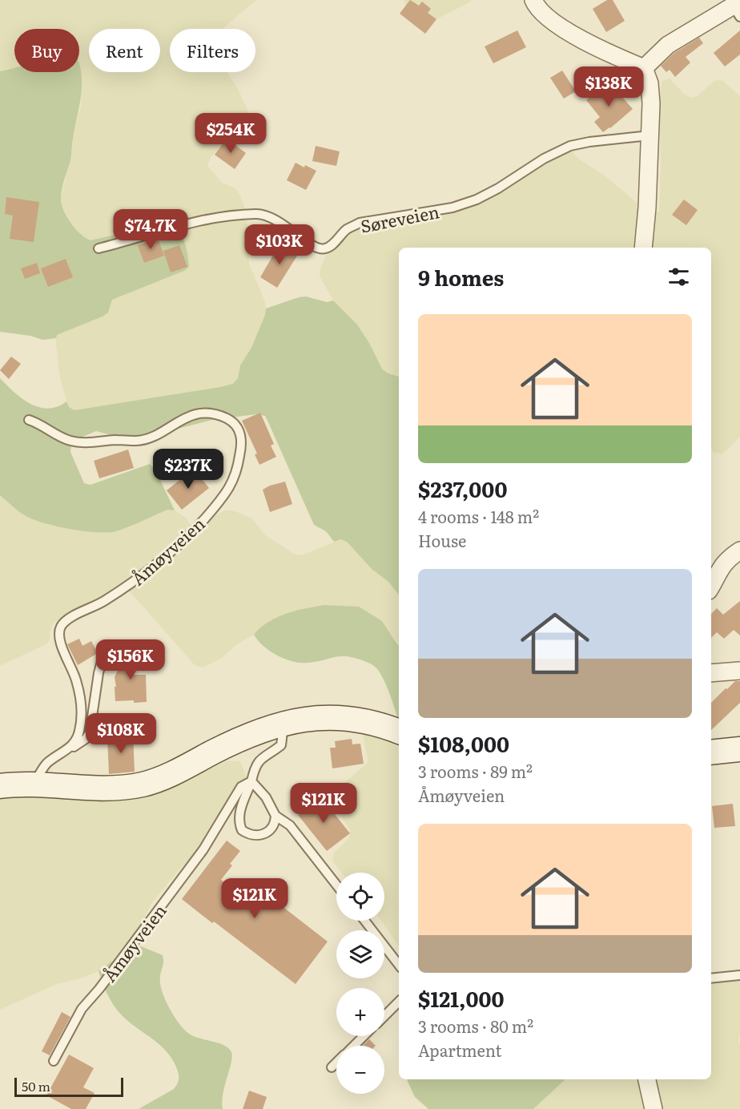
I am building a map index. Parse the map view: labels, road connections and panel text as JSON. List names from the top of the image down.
{
  "streets": {
    "lane": ["Søreveien", "Åmøyveien"]
  },
  "scale_bar": "50 m",
  "page": {
    "chip": ["Buy", "Rent", "Filters"],
    "price": [
      "$138K",
      "$254K",
      "$74.7K",
      "$103K",
      "$237K",
      "$156K",
      "$108K",
      "$121K",
      "$121K"
    ],
    "heading": "9 homes",
    "list": [
      {
        "name": "$237,000",
        "note": "4 rooms · 148 m² · House"
      },
      {
        "name": "$108,000",
        "note": "3 rooms · 89 m² · Åmøyveien"
      },
      {
        "name": "$121,000",
        "note": "3 rooms · 80 m² · Apartment"
      }
    ],
    "map_buttons": ["+", "−"],
    "scale": "50 m"
  }
}
